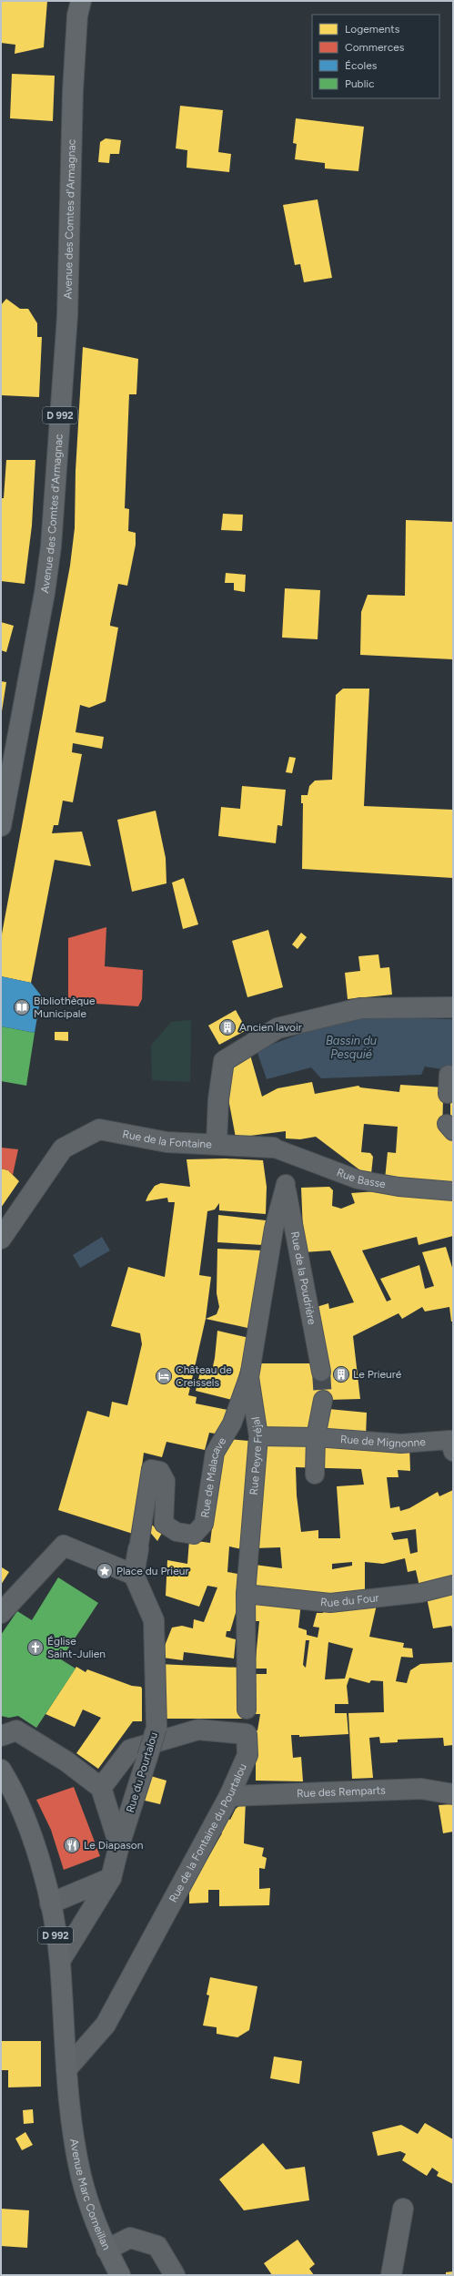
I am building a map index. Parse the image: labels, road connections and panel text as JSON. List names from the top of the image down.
{
  "streets": {
    "main road": ["Avenue des Comtes d'Armagnac", "D 992", "Avenue Marc Corneillan"],
    "street": [
      "Rue de la Fontaine",
      "Rue Basse",
      "Rue de la Poudrière",
      "Rue de Mignonne",
      "Rue Peyre Fréjal",
      "Rue de Malacave",
      "Rue du Four",
      "Rue du Pourtalou",
      "Rue des Remparts",
      "Rue de la Fontaine du Pourtalou"
    ]
  },
  "crossings": [
    ["D 992", "Rue du Pourtalou"],
    ["D 992", "Rue de la Fontaine du Pourtalou"],
    ["D 992", "Avenue Marc Corneillan"],
    ["Rue de la Poudrière", "Rue Peyre Fréjal"],
    ["Rue de Mignonne", "Rue Peyre Fréjal"],
    ["Rue Peyre Fréjal", "Rue de Malacave"],
    ["Rue Peyre Fréjal", "Rue du Four"],
    ["Rue Peyre Fréjal", "Rue de la Fontaine du Pourtalou"],
    ["Rue des Remparts", "Rue de la Fontaine du Pourtalou"],
    ["Rue de la Fontaine du Pourtalou", "Avenue Marc Corneillan"]
  ],
  "water": ["Bassin du Pesquié"],
  "places": {
    "library": ["Bibliothèque Municipale"],
    "building": ["Ancien lavoir", "Le Prieuré"],
    "hotel": ["Château de Creissels"],
    "place": ["Place du Prieur"],
    "church": ["Église Saint-Julien"],
    "restaurant": ["Le Diapason"]
  },
  "legend": [
    "Logements",
    "Commerces",
    "Écoles",
    "Public"
  ]
}
